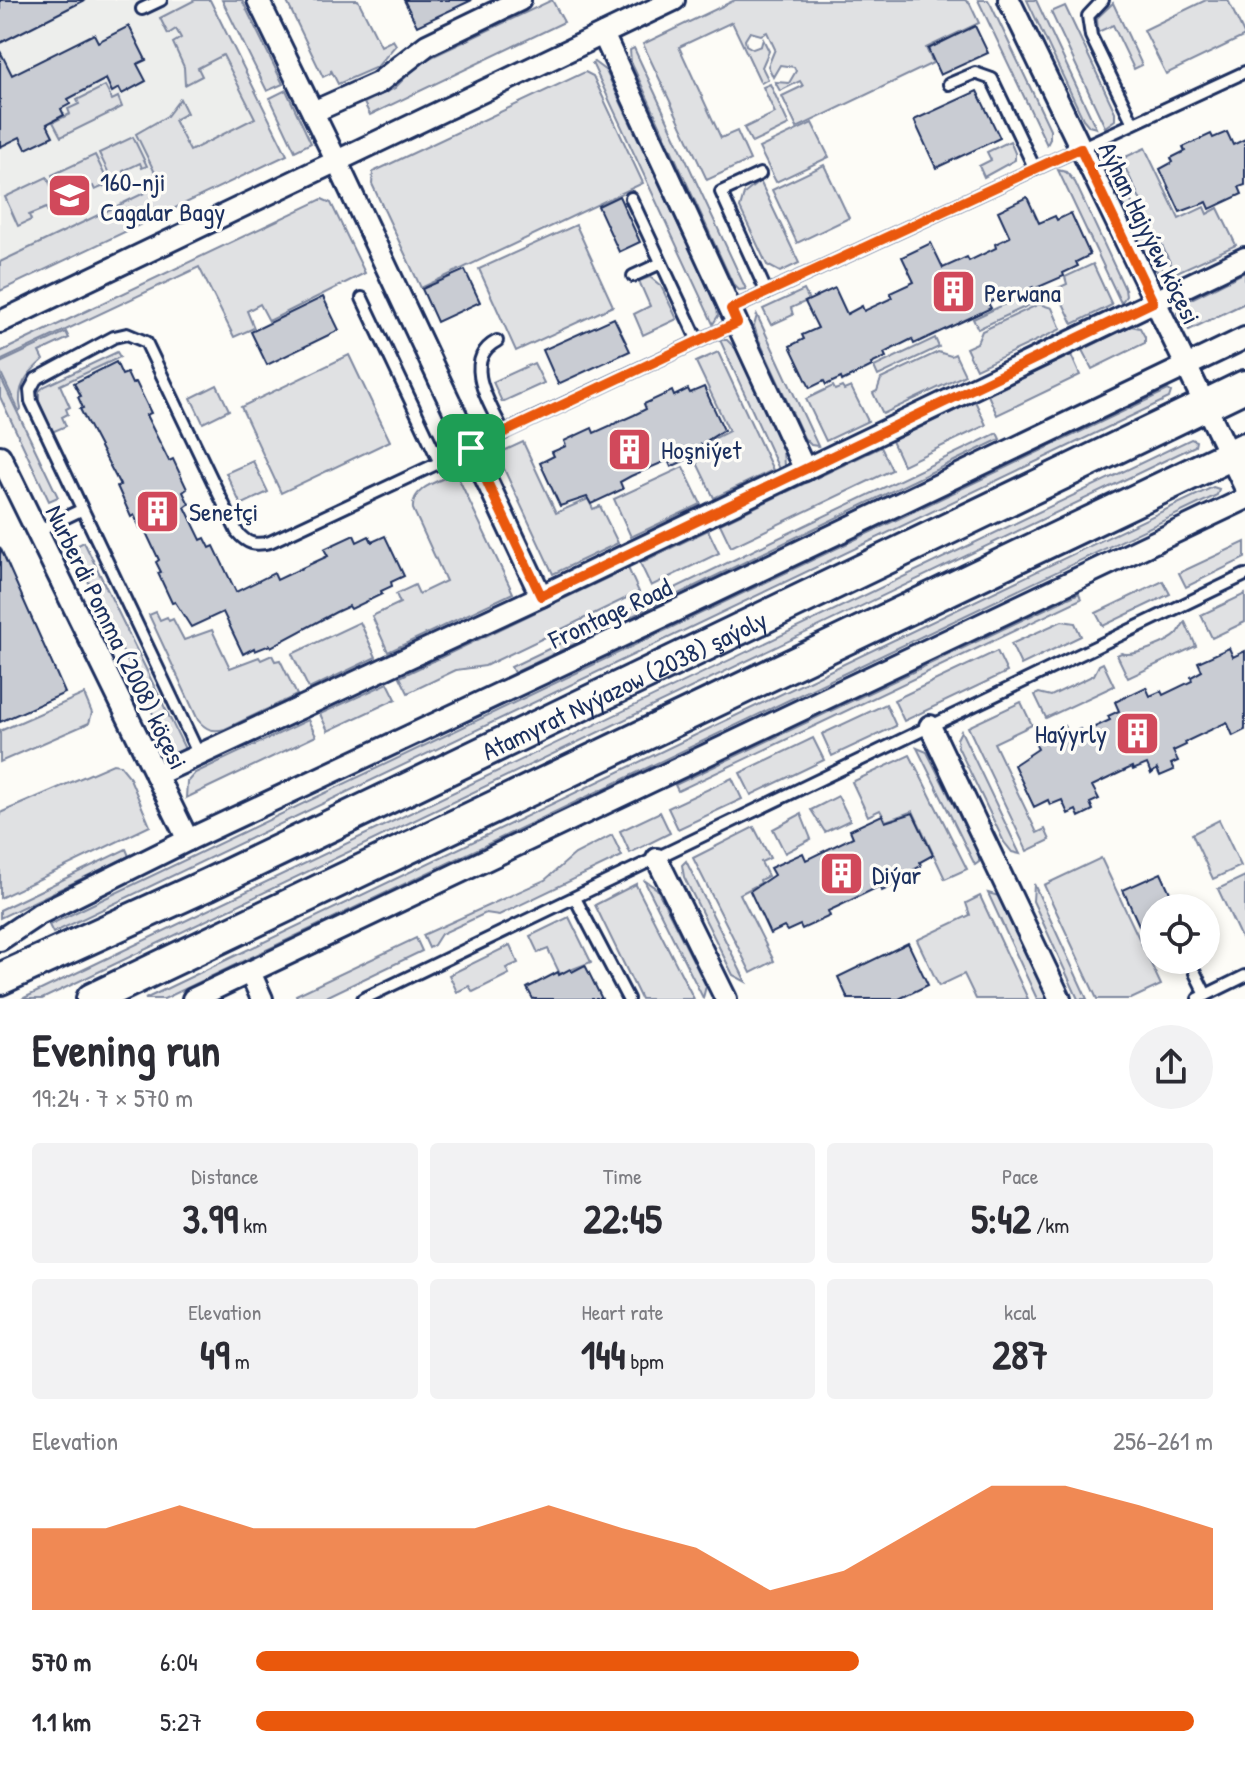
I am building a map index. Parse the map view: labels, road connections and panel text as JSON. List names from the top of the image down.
{
  "streets": {
    "main road": ["Atamyrat Nyýazow (2038) şaýoly"],
    "street": ["Aýhan Hajyýew köçesi", "Frontage Road", "Nurberdi Pomma (2008) köçesi"]
  },
  "crossings": [
    ["Aýhan Hajyýew köçesi", "Frontage Road"],
    ["Aýhan Hajyýew köçesi", "Atamyrat Nyýazow (2038) şaýoly"],
    ["Frontage Road", "Nurberdi Pomma (2008) köçesi"]
  ],
  "places": {
    "school or university": ["160-nji Cagalar Bagy"],
    "building": [
      "Perwana",
      "Hoşniýet",
      "Senetçi",
      "Haýyrly",
      "Diýar"
    ]
  },
  "page": {
    "heading": ["Evening run", "19:24 · 7 × 570 m"],
    "stats": [
      ["Distance", "3.99 km"],
      ["Time", "22:45"],
      ["Pace", "5:42 /km"],
      ["Elevation", "49 m"],
      ["Heart rate", "144 bpm"],
      ["kcal", "287"]
    ],
    "chart": ["Elevation", "256–261 m"],
    "list": [
      {
        "name": "570 m",
        "note": "6:04"
      },
      {
        "name": "1.1 km",
        "note": "5:27"
      }
    ]
  }
}
